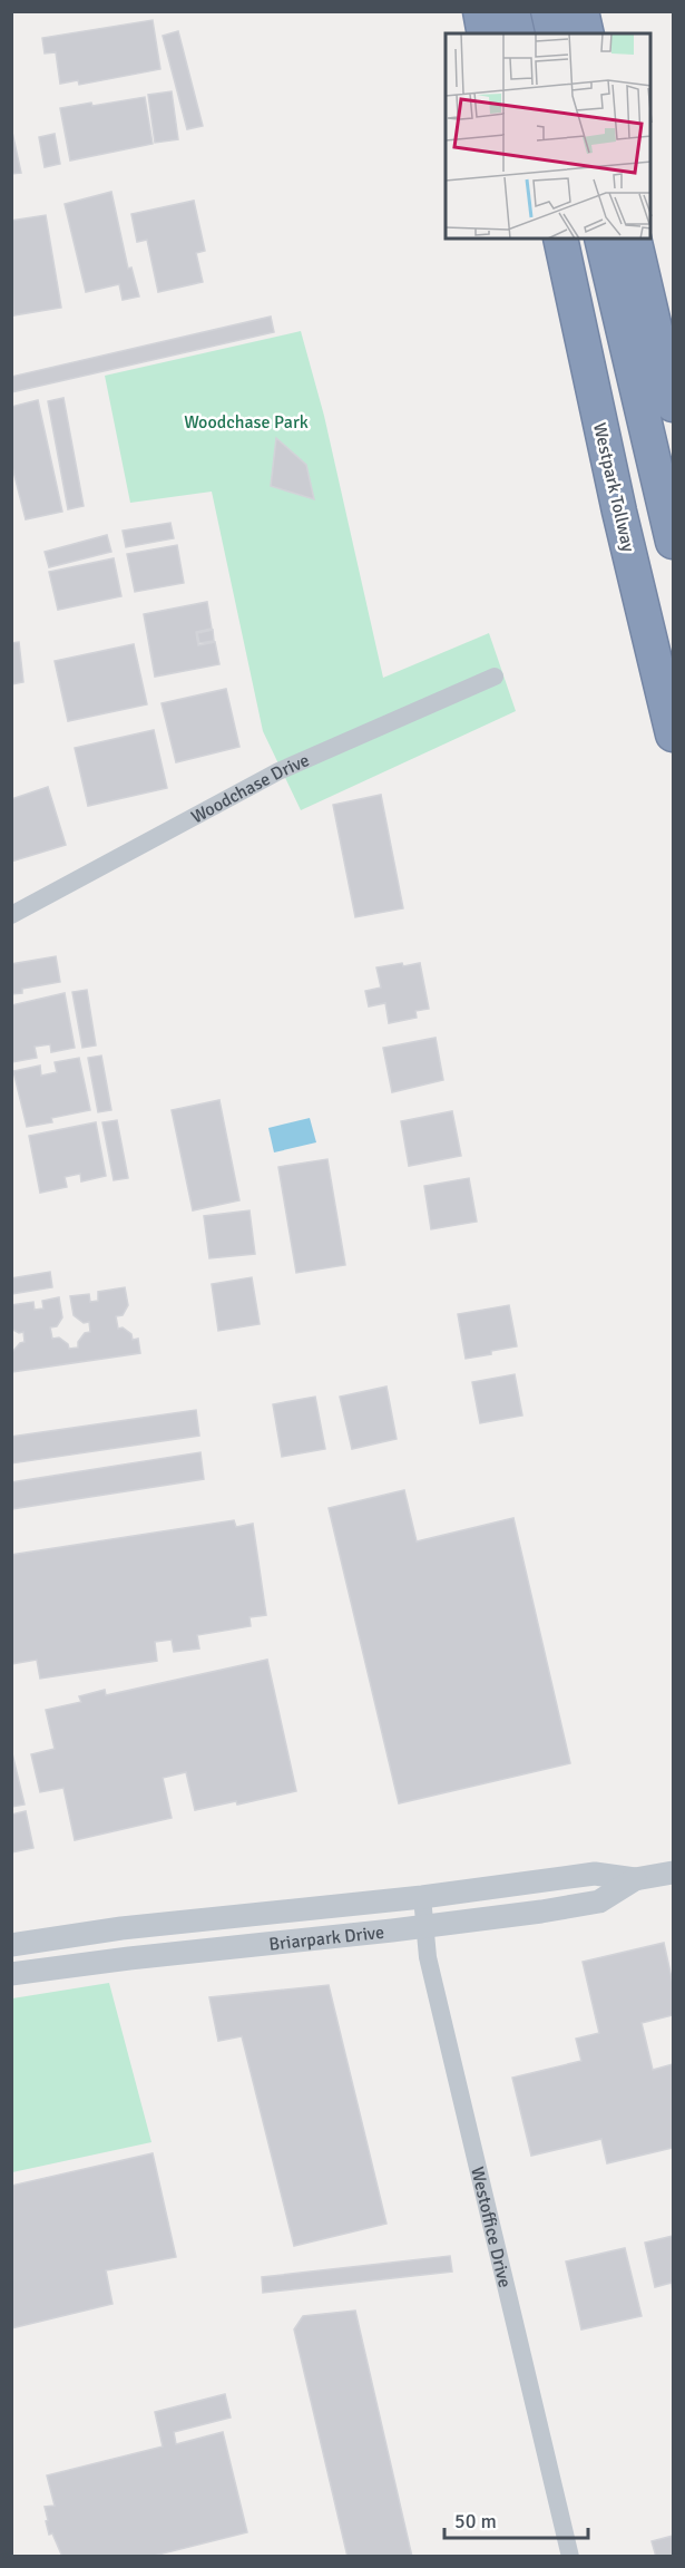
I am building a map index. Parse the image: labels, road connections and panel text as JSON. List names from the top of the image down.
{
  "streets": {
    "highway": ["Westpark Tollway"],
    "street": ["Woodchase Drive", "Briarpark Drive", "Westoffice Drive"]
  },
  "crossings": [
    ["Briarpark Drive", "Westoffice Drive"]
  ],
  "parks": ["Woodchase Park"],
  "scale_bar": "50 m"
}
